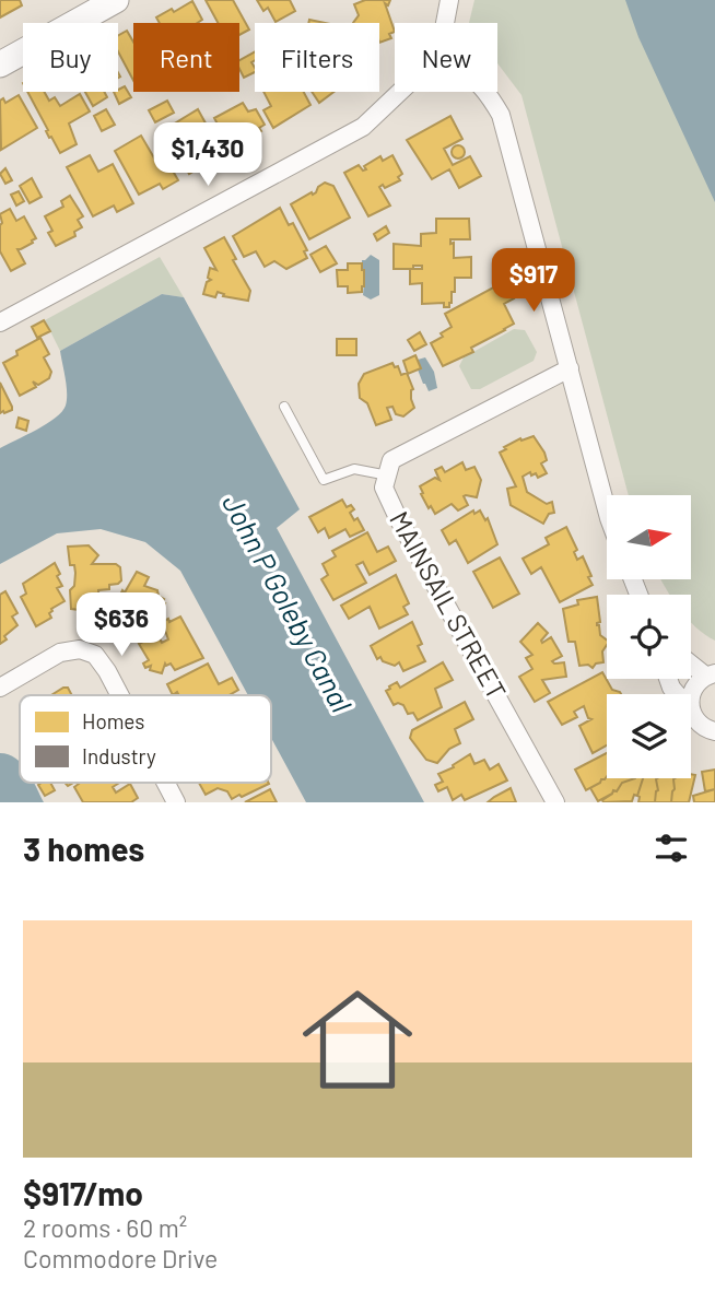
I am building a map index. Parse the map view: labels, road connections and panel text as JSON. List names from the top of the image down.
{
  "streets": {
    "street": ["MAINSAIL STREET"]
  },
  "water": ["John P Goleby Canal"],
  "legend": ["Homes", "Industry"],
  "north": "right",
  "page": {
    "chip": [
      "Buy",
      "Rent",
      "Filters",
      "New"
    ],
    "price": ["$1,430", "$917", "$636"],
    "heading": "3 homes",
    "list": [
      {
        "name": "$917/mo",
        "note": "2 rooms · 60 m² · Commodore Drive"
      }
    ]
  }
}
